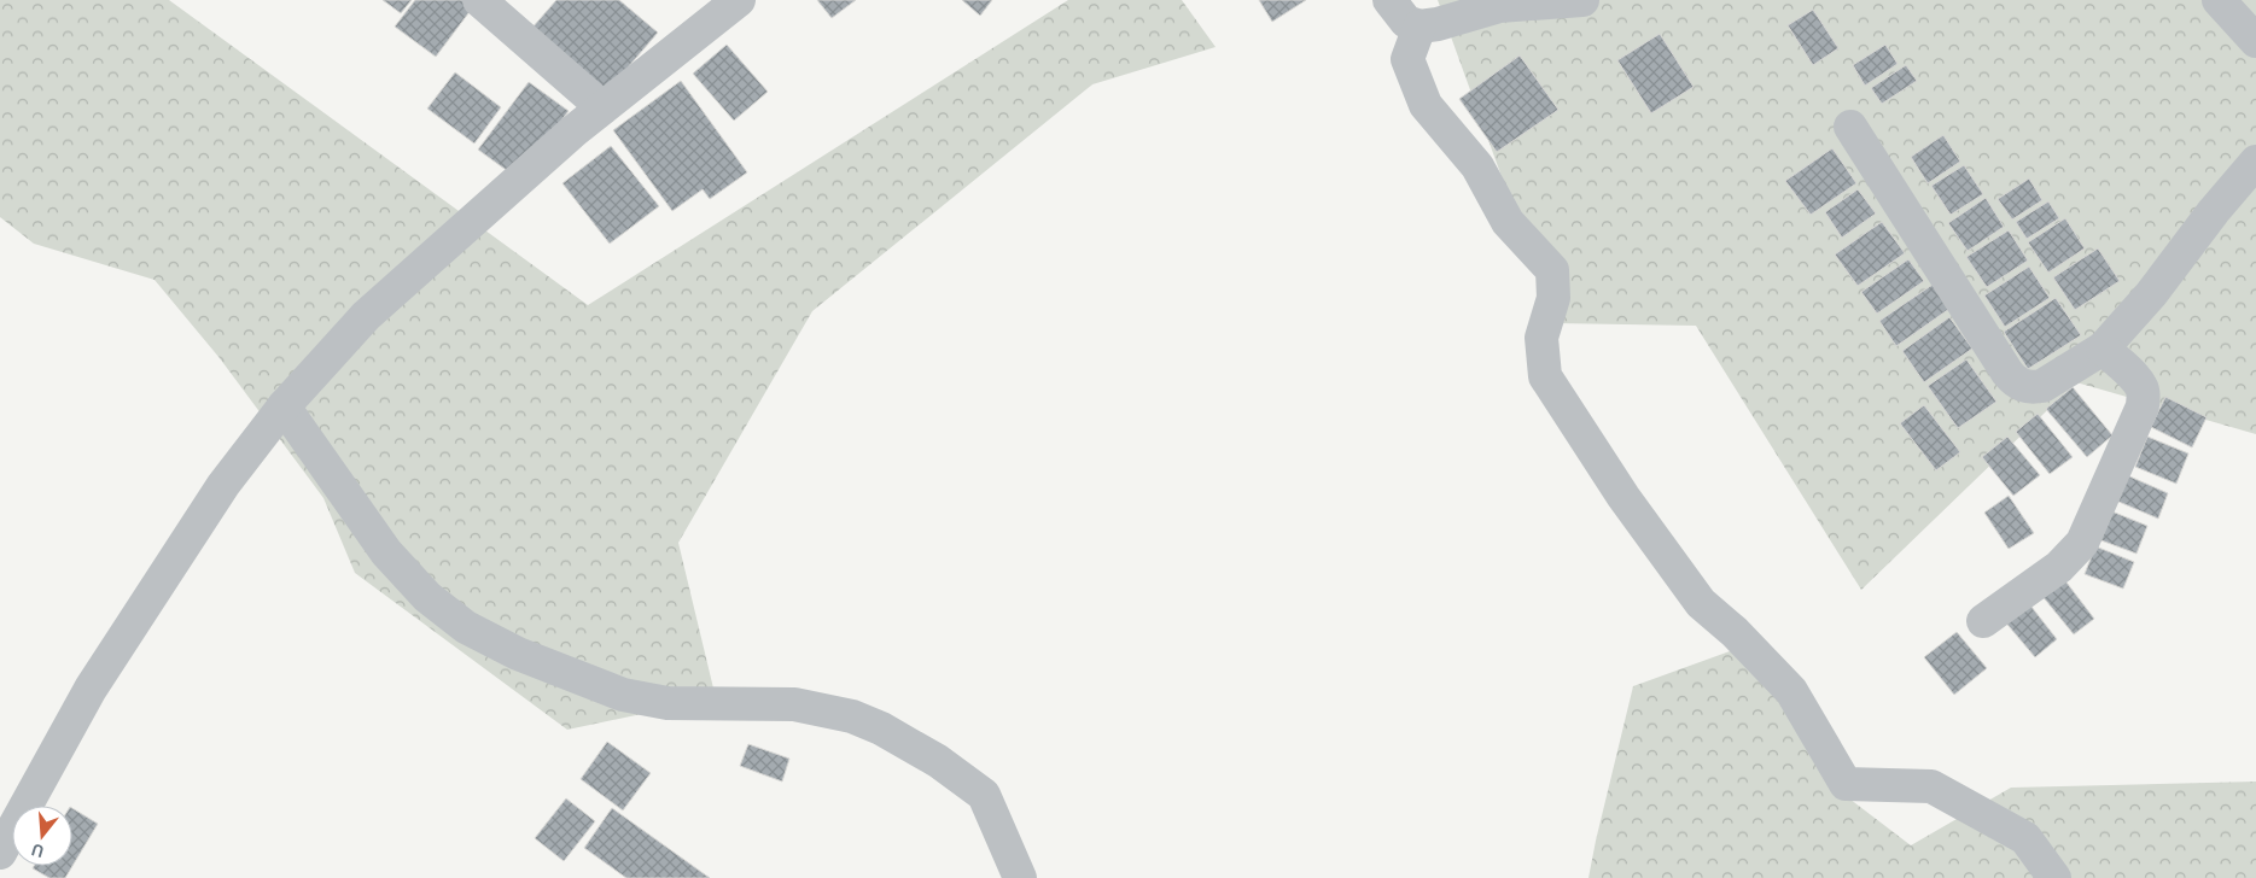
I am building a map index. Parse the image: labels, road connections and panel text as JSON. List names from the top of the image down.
{
  "north": "bottom"
}
